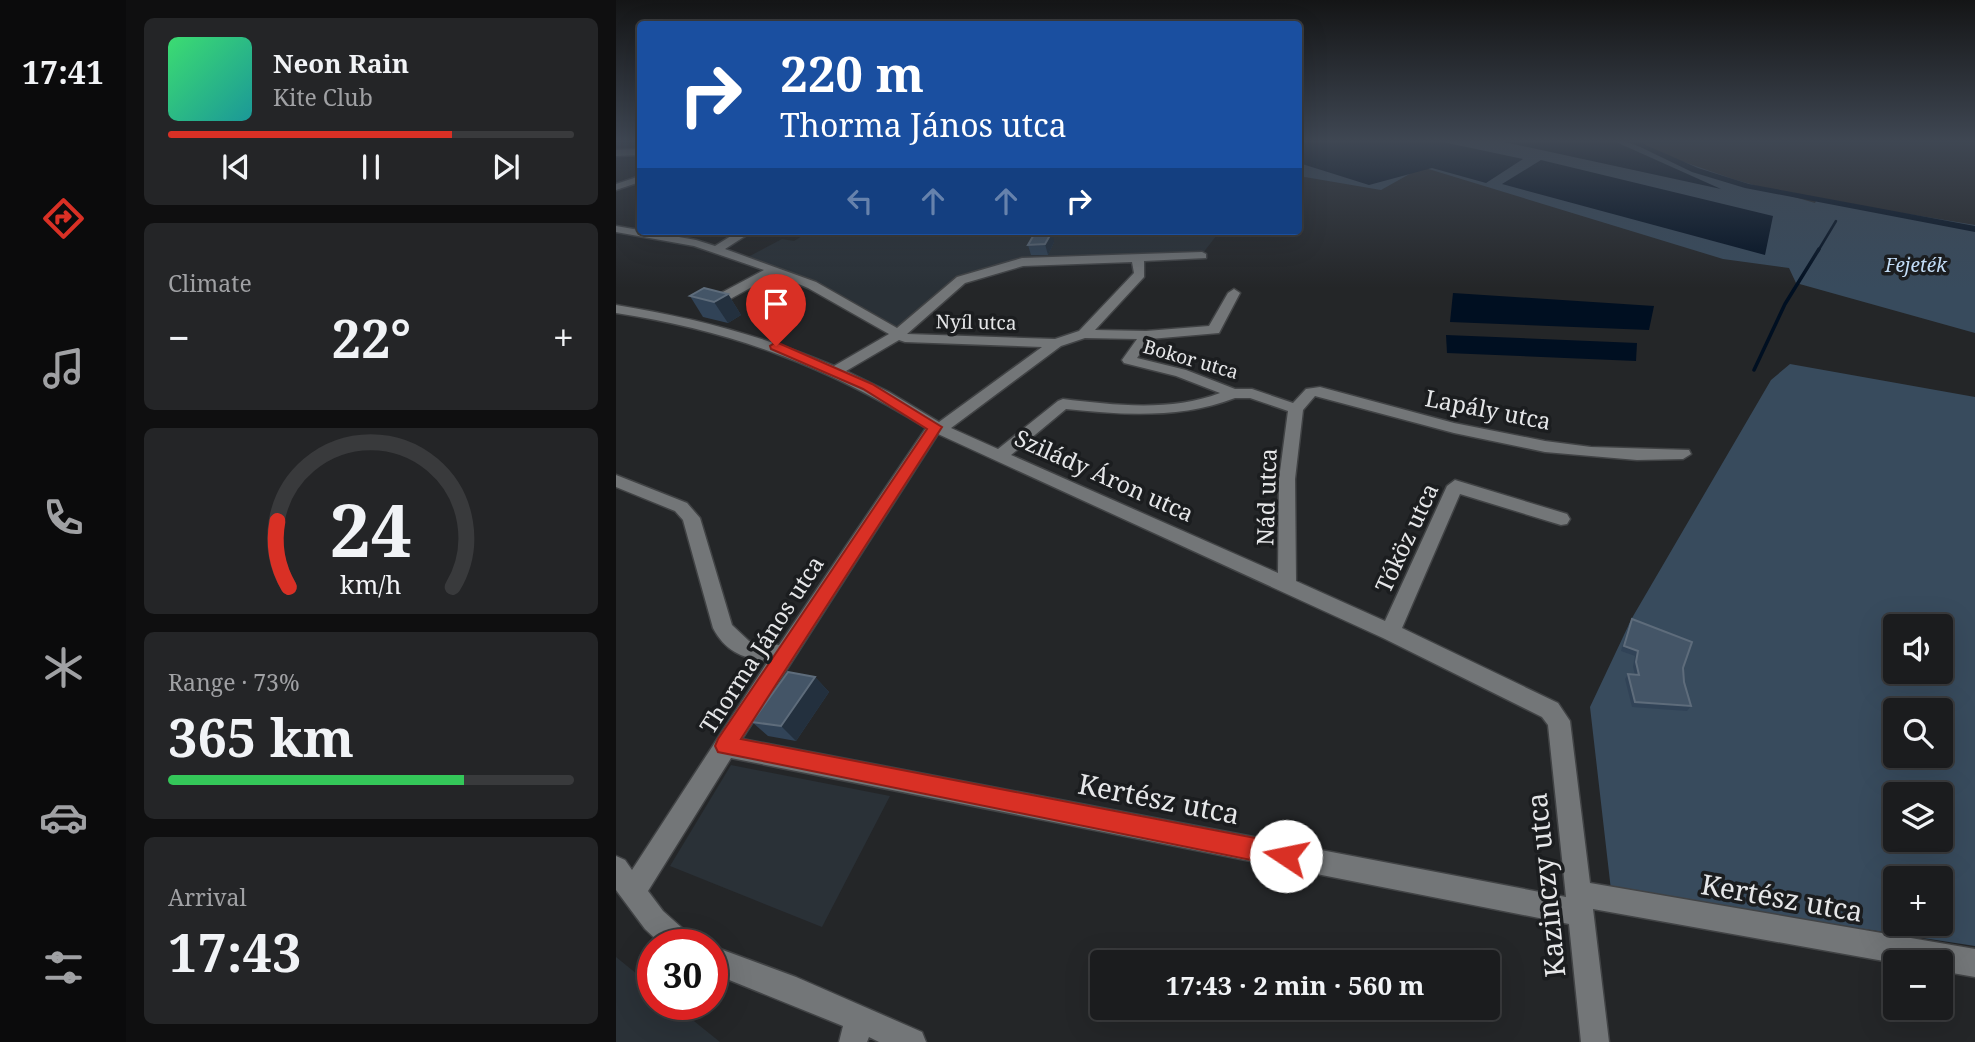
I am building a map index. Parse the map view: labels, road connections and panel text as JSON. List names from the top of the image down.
{
  "streets": {
    "street": [
      "Nyíl utca",
      "Bokor utca",
      "Lapály utca",
      "Szilády Áron utca",
      "Nád utca",
      "Tóköz utca",
      "Thorma János utca",
      "Kertész utca",
      "Kazinczy utca"
    ]
  },
  "crossings": [
    ["Nyíl utca", "Thorma János utca"],
    ["Bokor utca", "Lapály utca"],
    ["Bokor utca", "Nád utca"],
    ["Lapály utca", "Nád utca"],
    ["Szilády Áron utca", "Nád utca"],
    ["Szilády Áron utca", "Tóköz utca"],
    ["Szilády Áron utca", "Thorma János utca"],
    ["Szilády Áron utca", "Kazinczy utca"],
    ["Thorma János utca", "Kertész utca"],
    ["Kertész utca", "Kazinczy utca"]
  ],
  "parks": ["Fejeték"],
  "page": {
    "tabs": "17:41",
    "turn": ["220 m", "Thorma János utca"],
    "song": ["Neon Rain", "Kite Club"],
    "tile": [
      "Climate",
      ["Range · 73%", "365 km"],
      ["Arrival", "17:43"]
    ],
    "heat": ["−", "22°", "+"],
    "map_buttons": ["+", "−"],
    "limit": "30",
    "trip": "17:43 · 2 min · 560 m",
    "gauge": ["24", "km/h"]
  }
}
